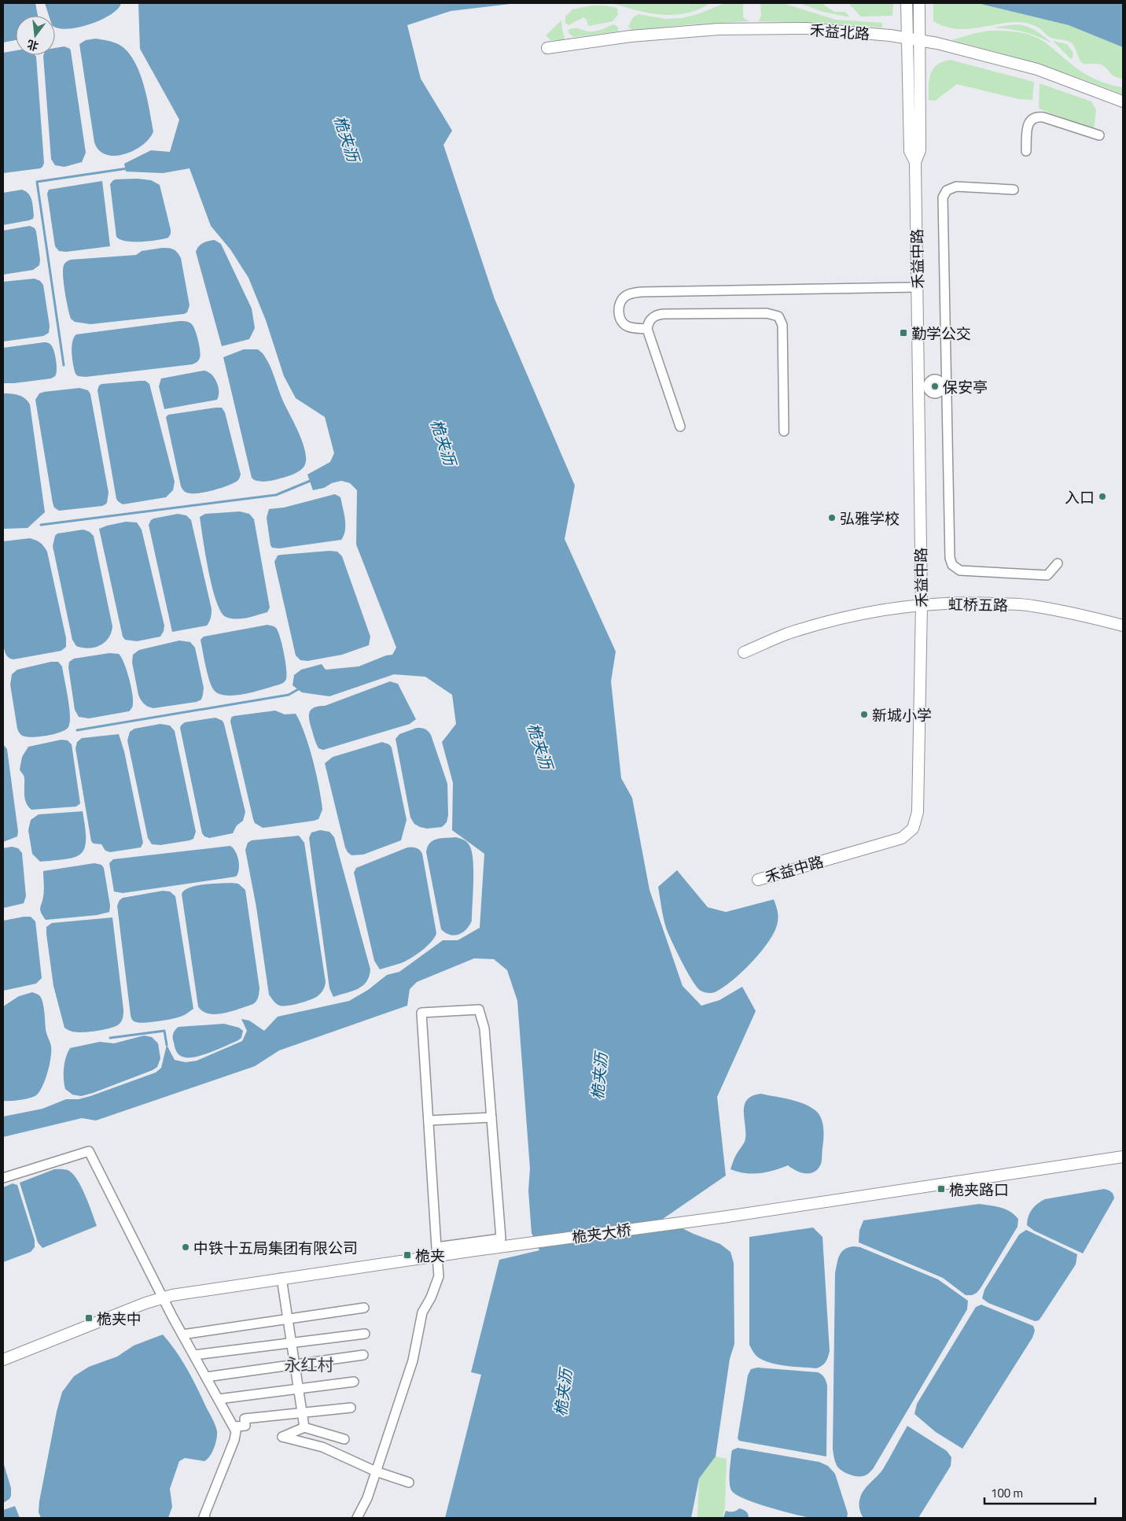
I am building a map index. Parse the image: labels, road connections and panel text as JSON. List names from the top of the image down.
{
  "streets": {
    "street": [
      "禾益北路",
      "禾益中路",
      "虹桥五路",
      "桅夹大桥"
    ]
  },
  "crossings": [
    ["禾益北路", "禾益中路"],
    ["禾益中路", "虹桥五路"]
  ],
  "districts": ["永红村"],
  "water": ["桅夹沥"],
  "places": {
    "transit": [
      "勤学公交",
      "桅夹路口",
      "桅夹",
      "桅夹中"
    ],
    "other": [
      "保安亭",
      "入口",
      "弘雅学校",
      "新城小学",
      "中铁十五局集团有限公司"
    ]
  },
  "scale_bar": "100 m",
  "north": "bottom"
}
